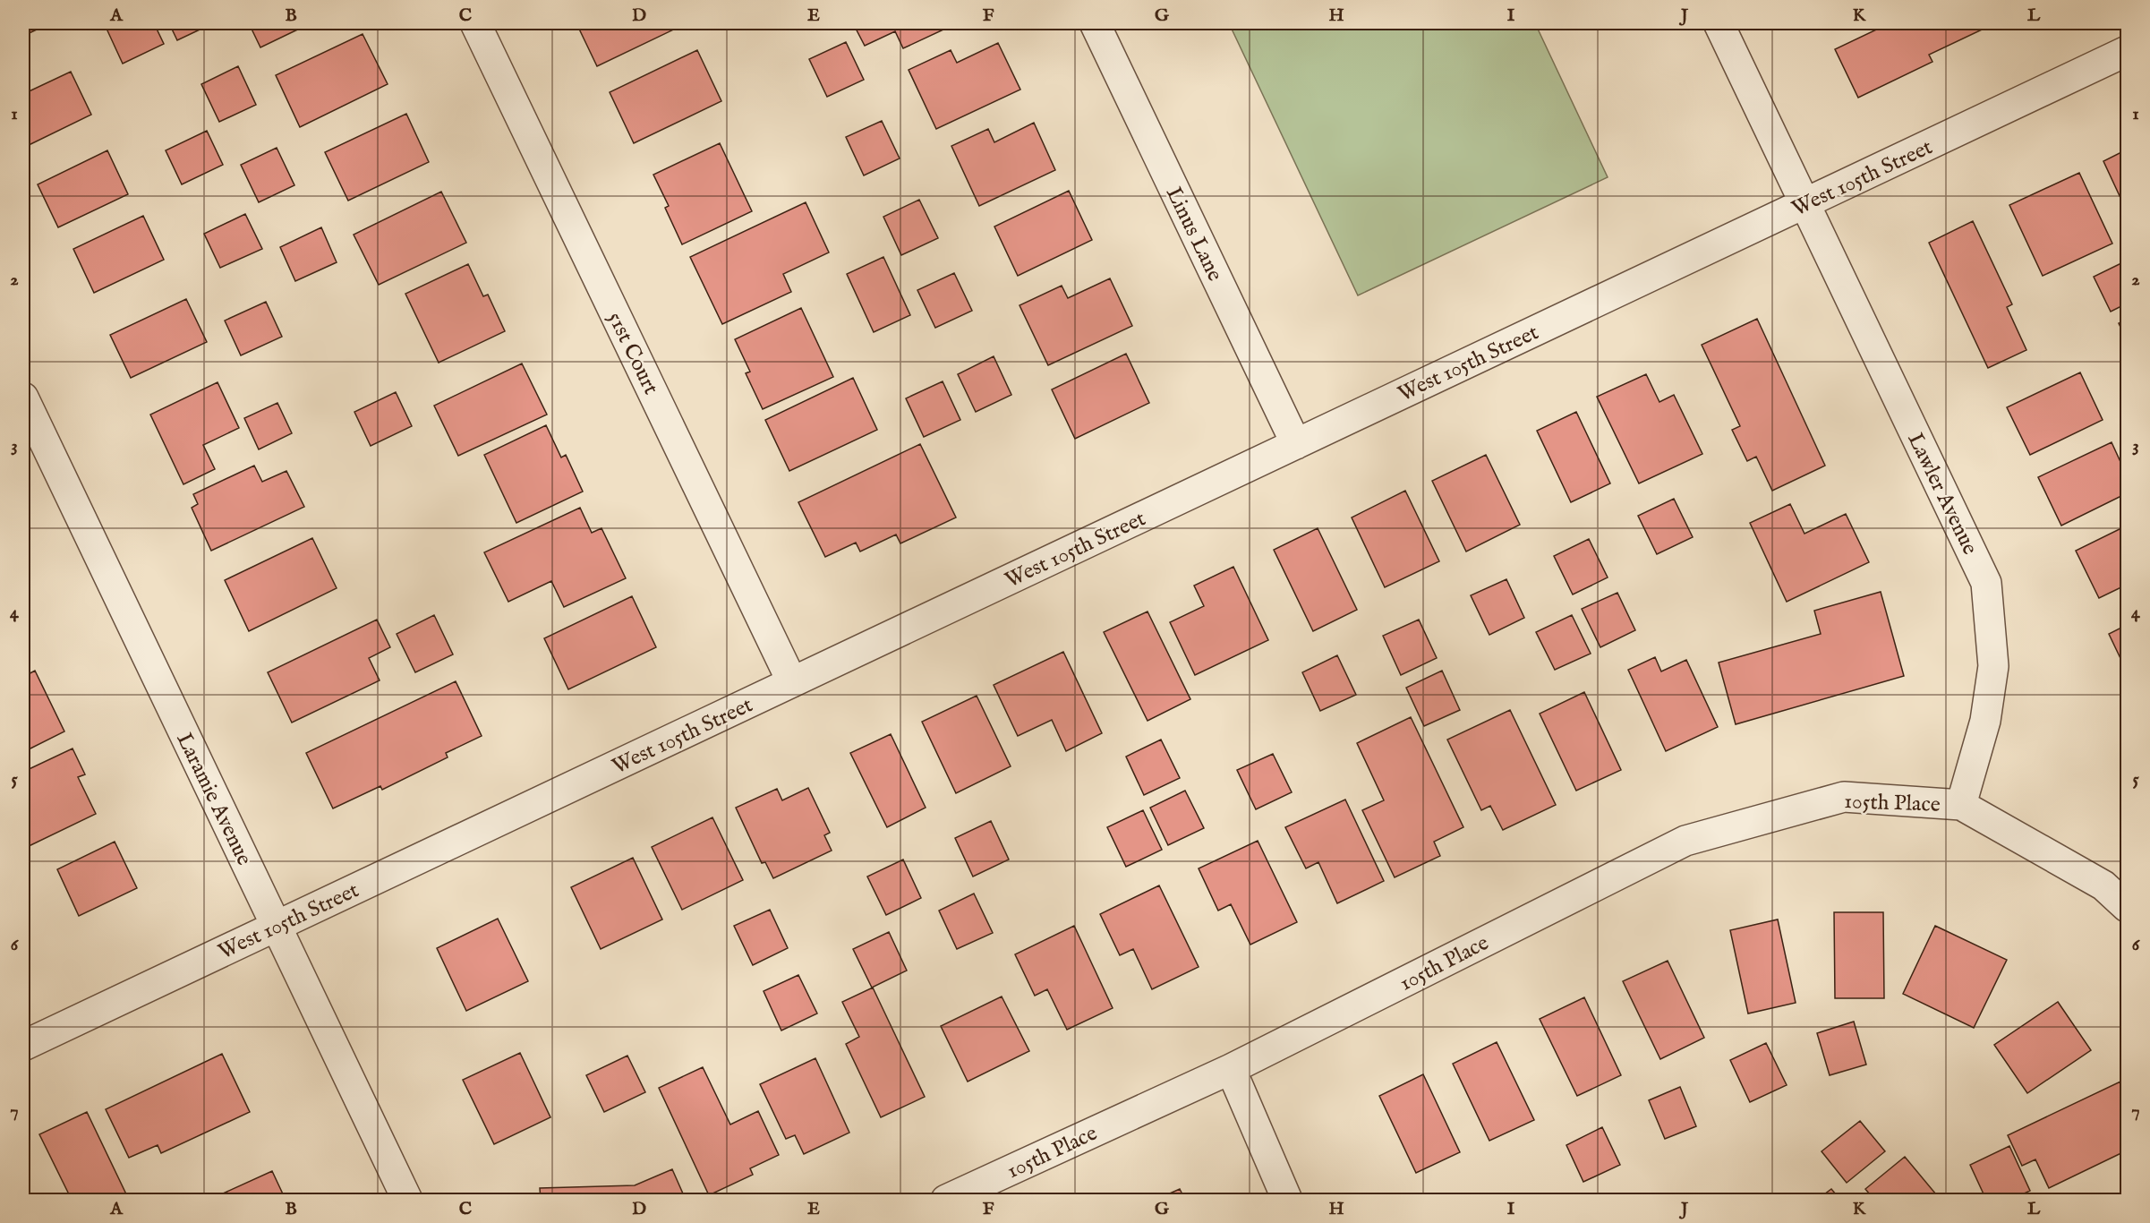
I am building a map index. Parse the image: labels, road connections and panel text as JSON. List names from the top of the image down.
{
  "streets": {
    "street": [
      "West 105th Street",
      "Linus Lane",
      "51st Court",
      "Lawler Avenue",
      "Laramie Avenue",
      "105th Place"
    ]
  },
  "crossings": [
    ["West 105th Street", "Linus Lane"],
    ["West 105th Street", "51st Court"],
    ["West 105th Street", "Lawler Avenue"],
    ["West 105th Street", "Laramie Avenue"],
    ["Lawler Avenue", "105th Place"]
  ],
  "grid": {
    "columns": [
      "A",
      "B",
      "C",
      "D",
      "E",
      "F",
      "G",
      "H",
      "I",
      "J",
      "K",
      "L"
    ],
    "rows": [
      "1",
      "2",
      "3",
      "4",
      "5",
      "6",
      "7"
    ]
  }
}
